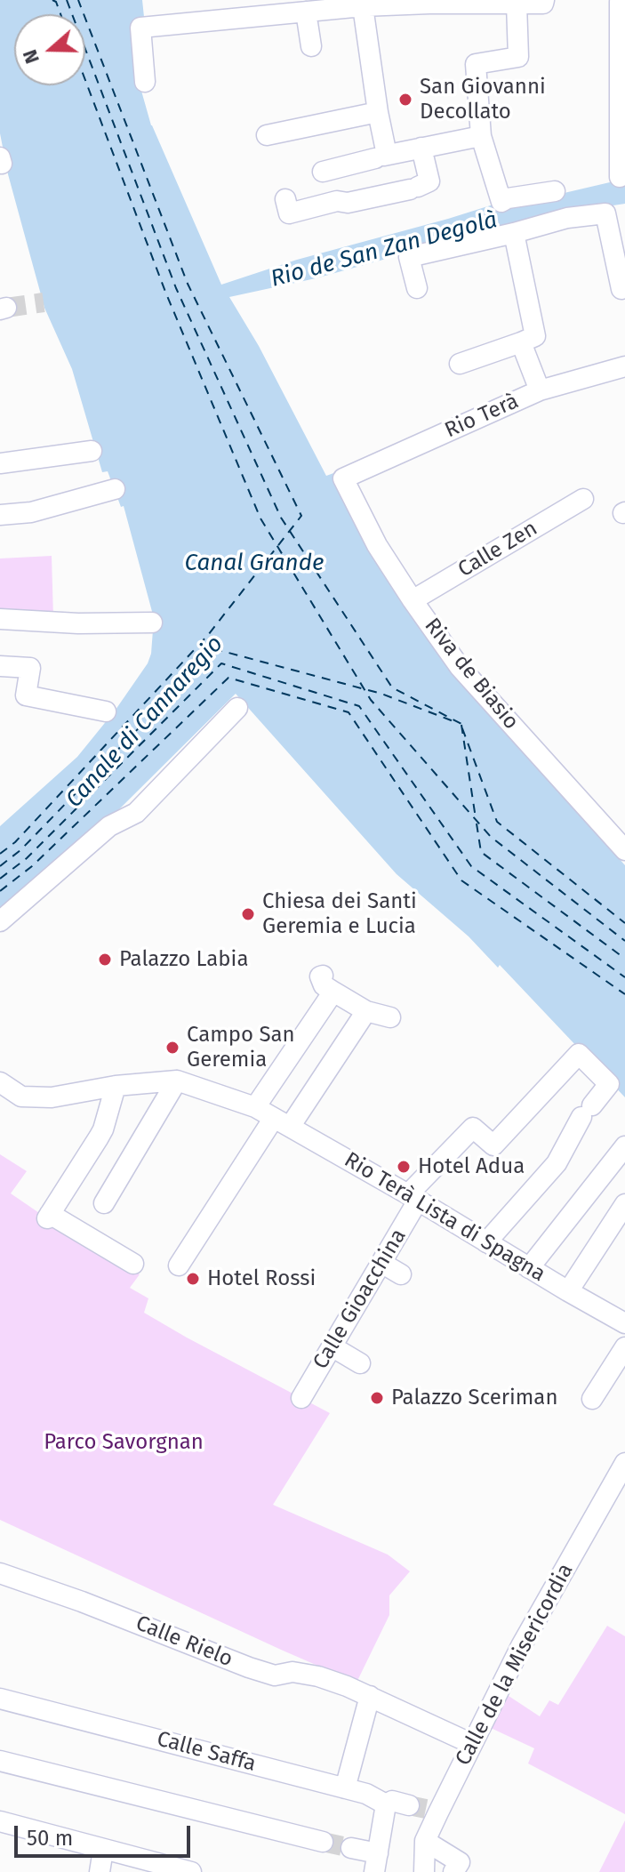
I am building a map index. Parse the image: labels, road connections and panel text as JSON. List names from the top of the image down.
{
  "streets": {
    "street": [
      "Rio Terà",
      "Calle Zen",
      "Riva de Biasio",
      "Rio Terà Lista di Spagna",
      "Calle Gioacchina",
      "Calle Rielo",
      "Calle de la Misericordia",
      "Calle Saffa"
    ]
  },
  "crossings": [
    ["Rio Terà", "Riva de Biasio"],
    ["Calle Zen", "Riva de Biasio"],
    ["Rio Terà Lista di Spagna", "Calle Gioacchina"],
    ["Calle Rielo", "Calle de la Misericordia"],
    ["Calle de la Misericordia", "Calle Saffa"]
  ],
  "water": ["Rio de San Zan Degolà", "Canal Grande", "Canale di Cannaregio"],
  "parks": ["Parco Savorgnan"],
  "places": [
    "San Giovanni Decollato",
    "Chiesa dei Santi Geremia e Lucia",
    "Palazzo Labia",
    "Campo San Geremia",
    "Hotel Adua",
    "Hotel Rossi",
    "Palazzo Sceriman"
  ],
  "scale_bar": "50 m",
  "north": "left"
}
